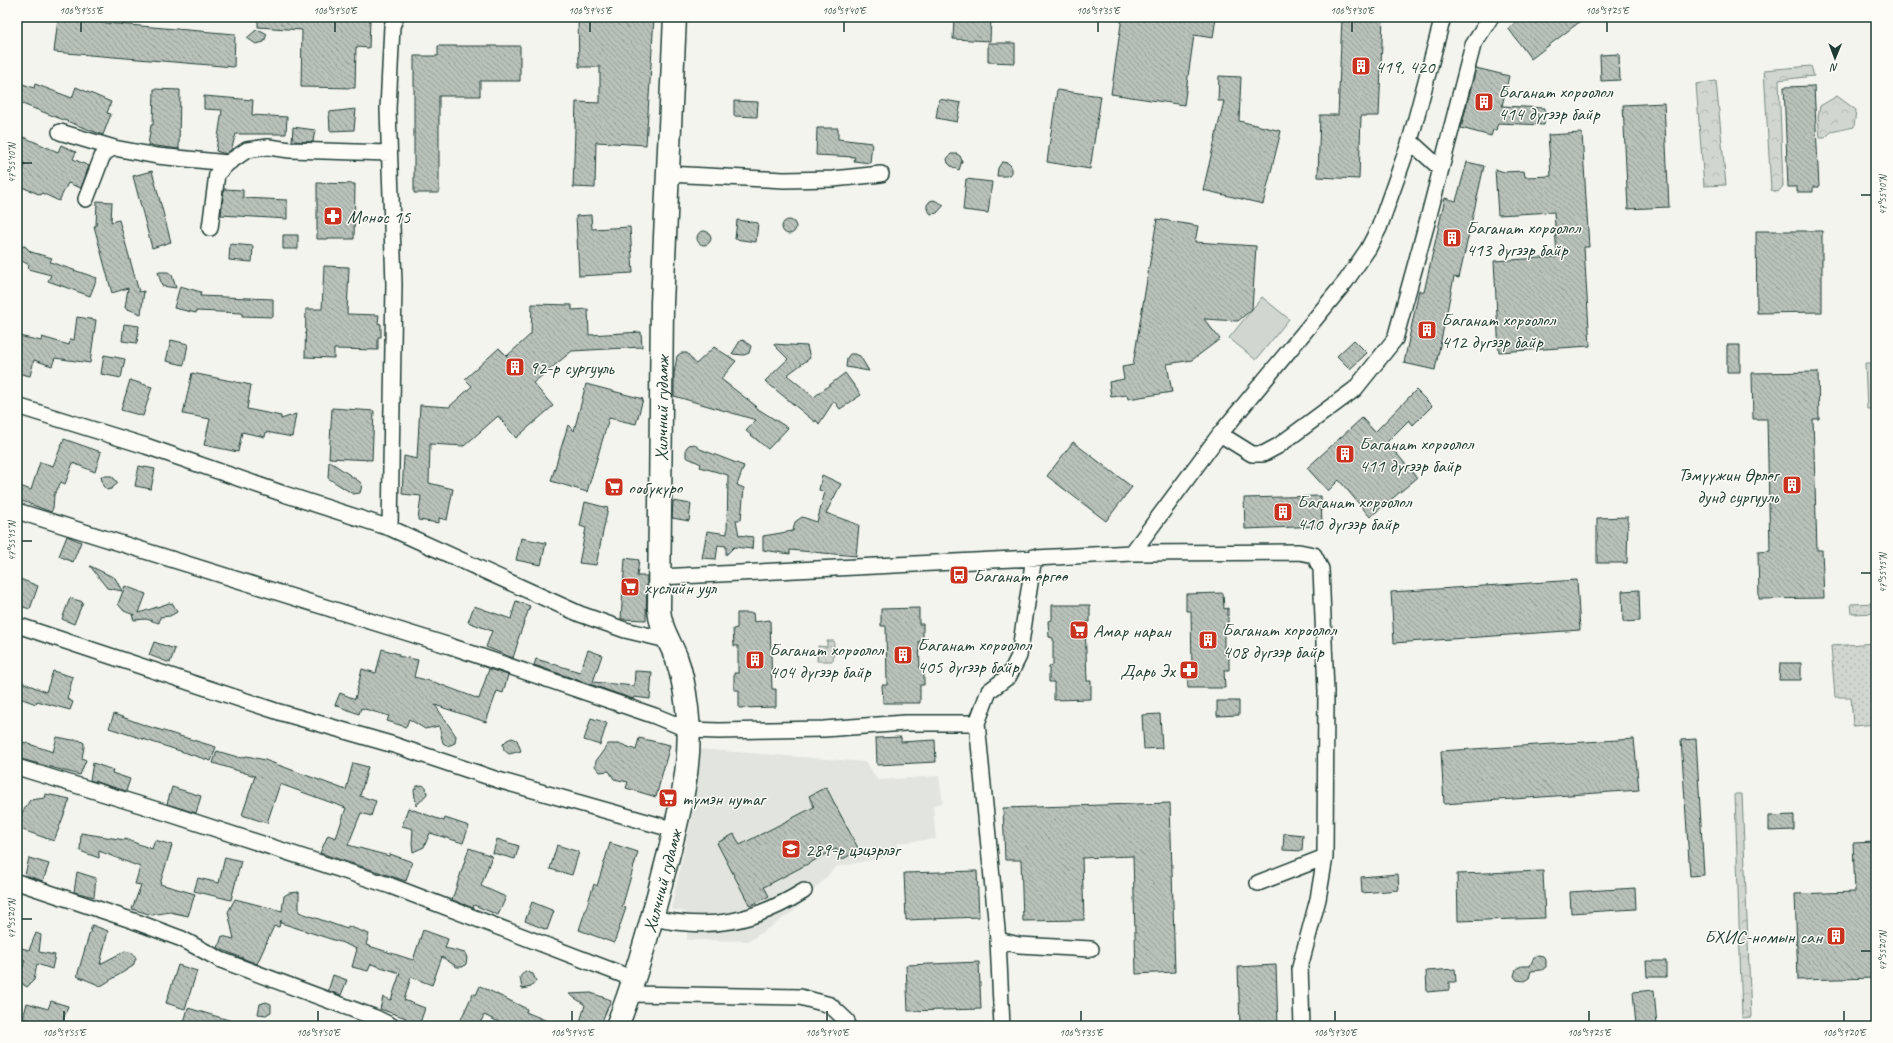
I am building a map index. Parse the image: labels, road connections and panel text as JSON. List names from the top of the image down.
{
  "streets": {
    "main road": ["Хилчний гудамж"]
  },
  "places": {
    "building": [
      "419, 420",
      "Баганат хороолол 414 дүгээр байр",
      "Баганат хороолол 413 дүгээр байр",
      "Баганат хороолол 412 дүгээр байр",
      "92-р сургууль",
      "Баганат хороолол 411 дүгээр байр",
      "Тэмүүжин Өрлөг дунд сургууль",
      "Баганат хороолол 410 дүгээр байр",
      "Баганат хороолол 408 дүгээр байр",
      "Баганат хороолол 405 дүгээр байр",
      "Баганат хороолол 404 дүгээр байр",
      "БХИС-номын сан"
    ],
    "pharmacy": ["Монос 15", "Дарь Эх"],
    "supermarket": [
      "ообүкүро",
      "хүслийн уул",
      "Амар наран",
      "түмэн нутаг"
    ],
    "bus stop": ["Баганат өргөө"],
    "school or university": ["289-р цэцэрлэг"]
  },
  "north": "bottom",
  "coordinates": [
    "106°59'55\"E",
    "106°59'50\"E",
    "106°59'45\"E",
    "106°59'40\"E",
    "106°59'35\"E",
    "106°59'30\"E",
    "106°59'25\"E",
    "47°55'10\"N",
    "47°55'15\"N",
    "47°55'20\"N",
    "106°59'20\"E"
  ]
}
